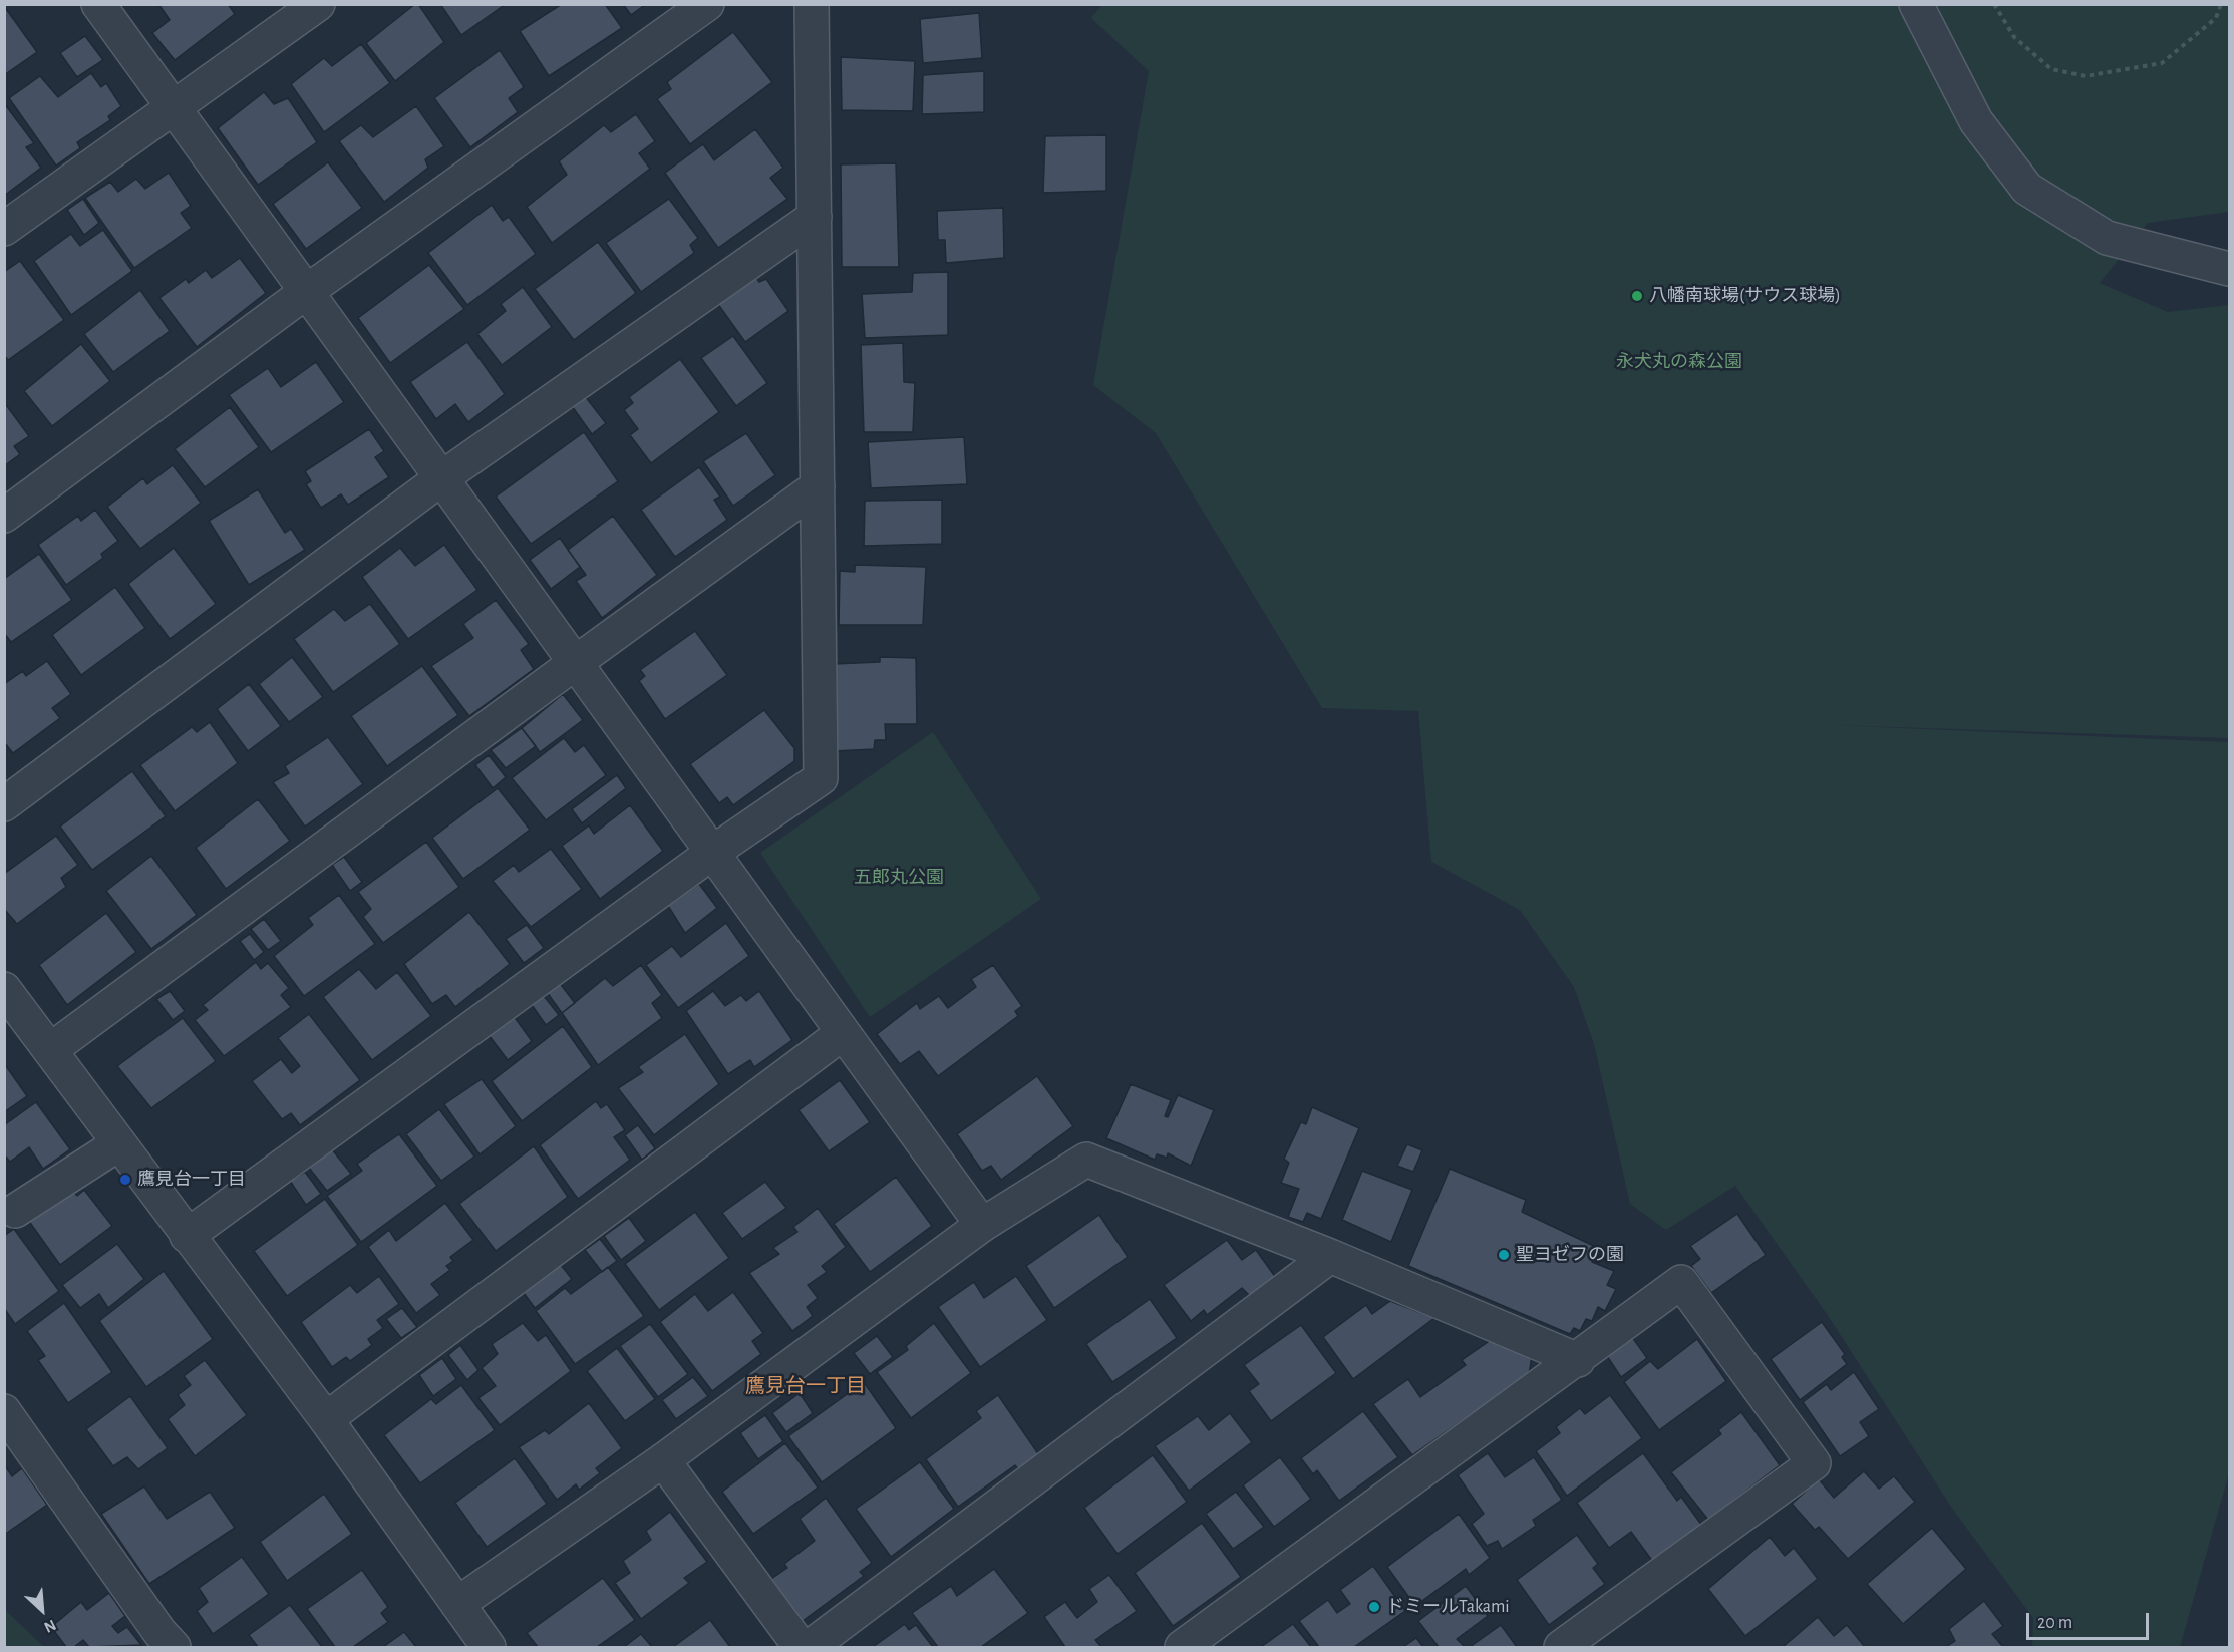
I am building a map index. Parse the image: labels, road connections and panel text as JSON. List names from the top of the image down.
{
  "districts": ["鷹見台一丁目"],
  "parks": ["永犬丸の森公園", "五郎丸公園"],
  "places": [
    "八幡南球場(サウス球場)",
    "鷹見台一丁目",
    "聖ヨゼフの園",
    "ドミールTakami"
  ],
  "scale_bar": "20 m",
  "north": "bottom right"
}
